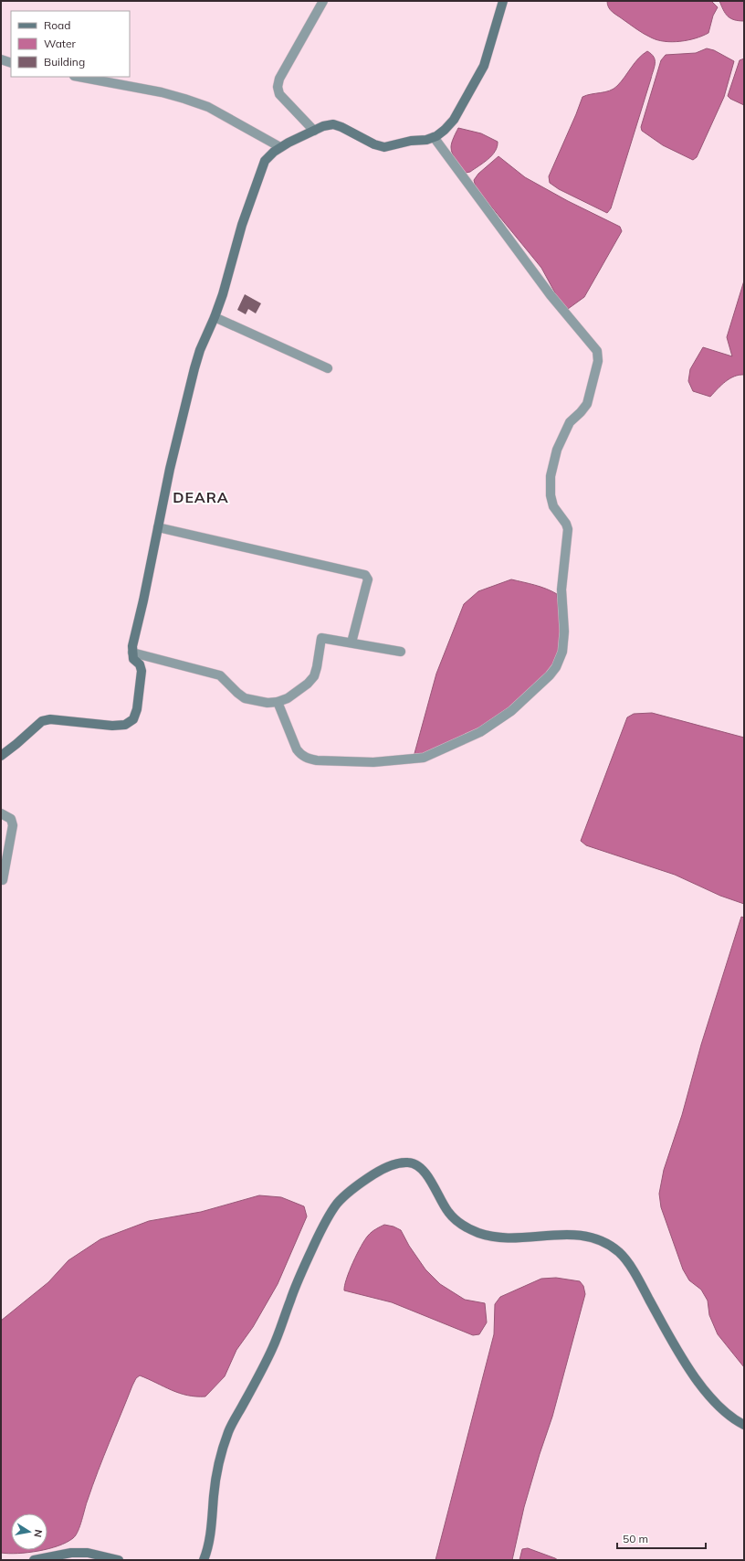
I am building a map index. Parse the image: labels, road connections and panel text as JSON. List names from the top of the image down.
{
  "districts": ["DEARA"],
  "legend": ["Road", "Water", "Building"],
  "scale_bar": "50 m",
  "north": "right"
}
